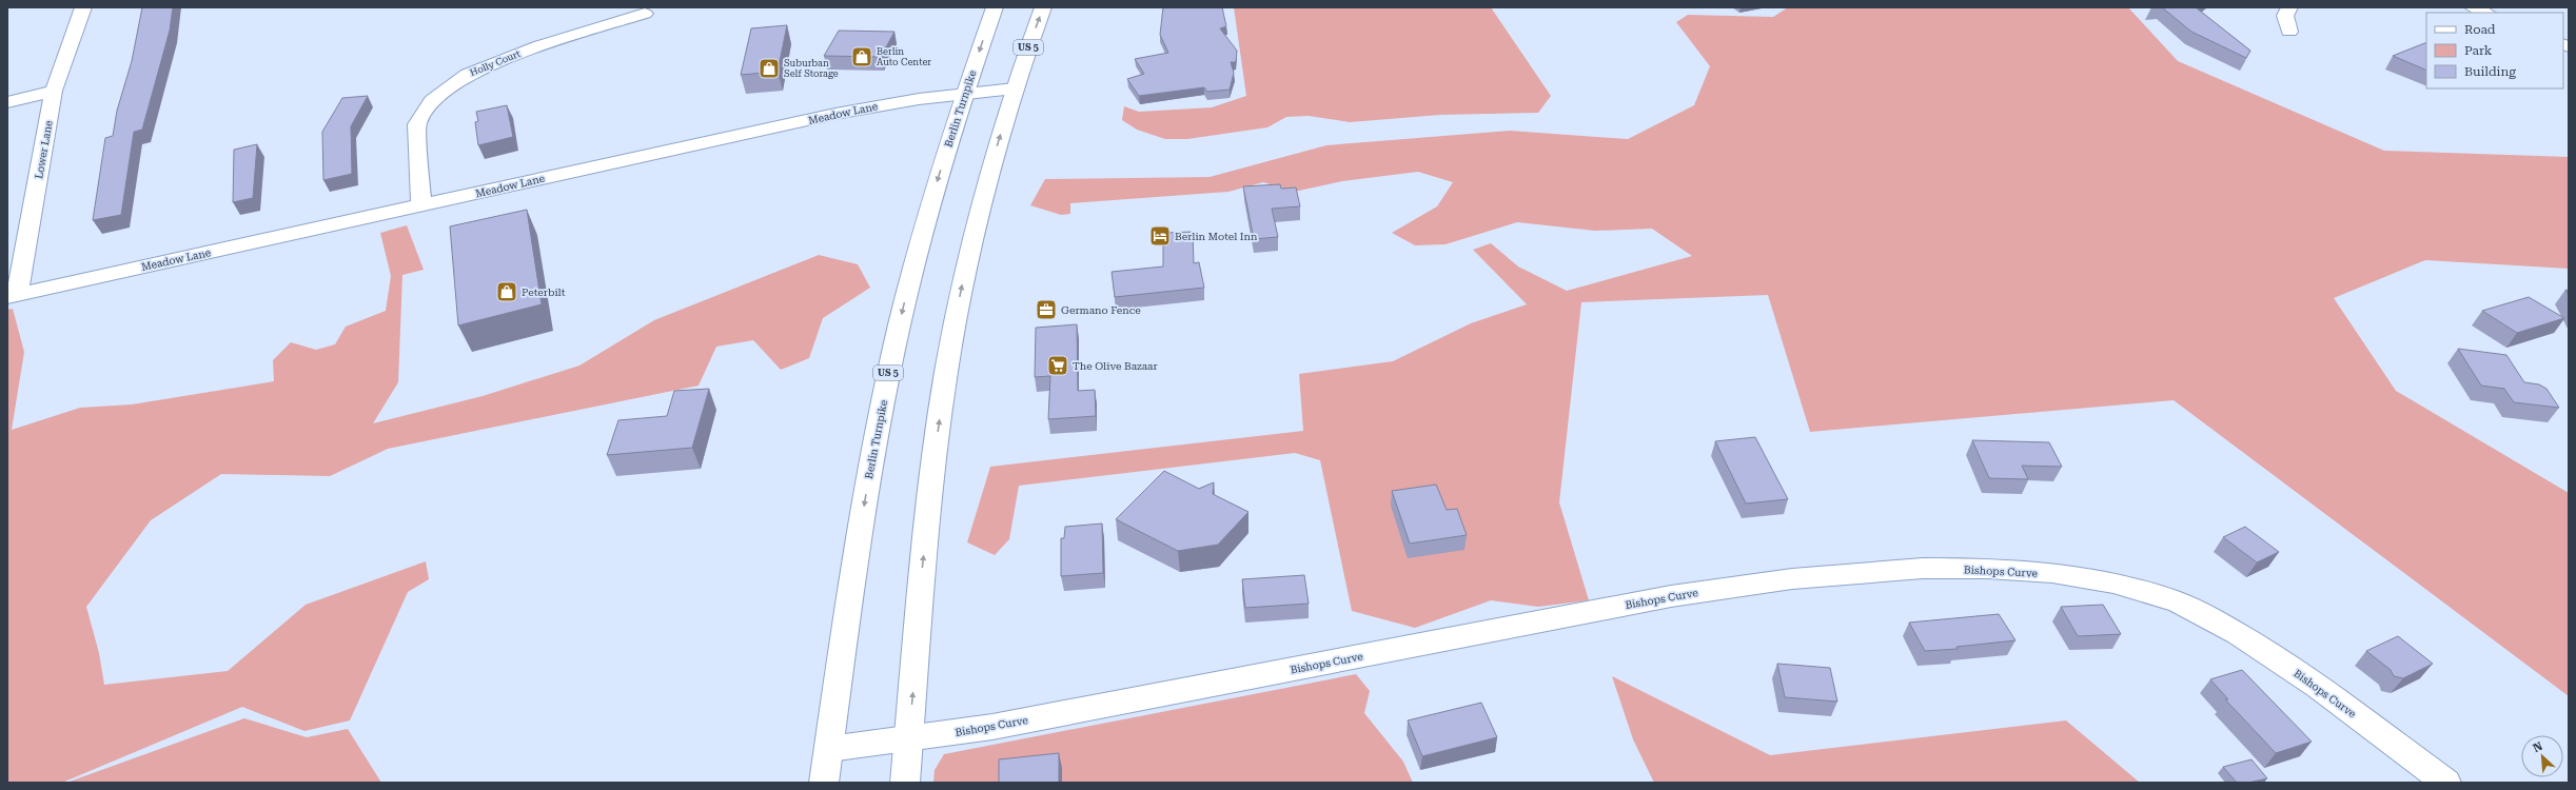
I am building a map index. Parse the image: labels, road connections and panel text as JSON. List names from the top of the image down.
{
  "streets": {
    "main road": [
      "US 5",
      "Holly Court",
      "Berlin Turnpike",
      "Meadow Lane",
      "Lower Lane",
      "Bishops Curve"
    ]
  },
  "crossings": [
    ["US 5", "Meadow Lane"],
    ["US 5", "Bishops Curve"],
    ["Holly Court", "Meadow Lane"],
    ["Berlin Turnpike", "Meadow Lane"],
    ["Berlin Turnpike", "Bishops Curve"],
    ["Meadow Lane", "Lower Lane"]
  ],
  "places": {
    "shop": ["Berlin Auto Center", "Suburban Self Storage", "Peterbilt"],
    "hotel": ["Berlin Motel Inn"],
    "office": ["Germano Fence"],
    "supermarket": ["The Olive Bazaar"]
  },
  "legend": ["Road", "Park", "Building"],
  "north": "top left"
}
